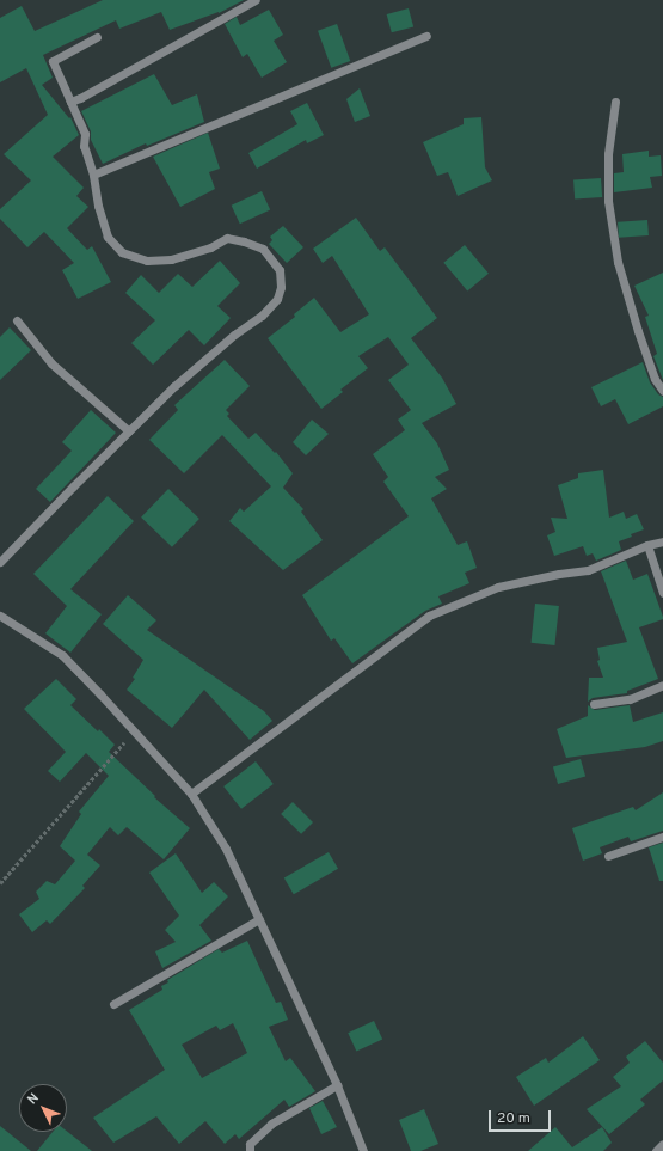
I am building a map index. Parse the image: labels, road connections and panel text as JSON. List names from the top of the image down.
{
  "scale_bar": "20 m",
  "north": "top left"
}
